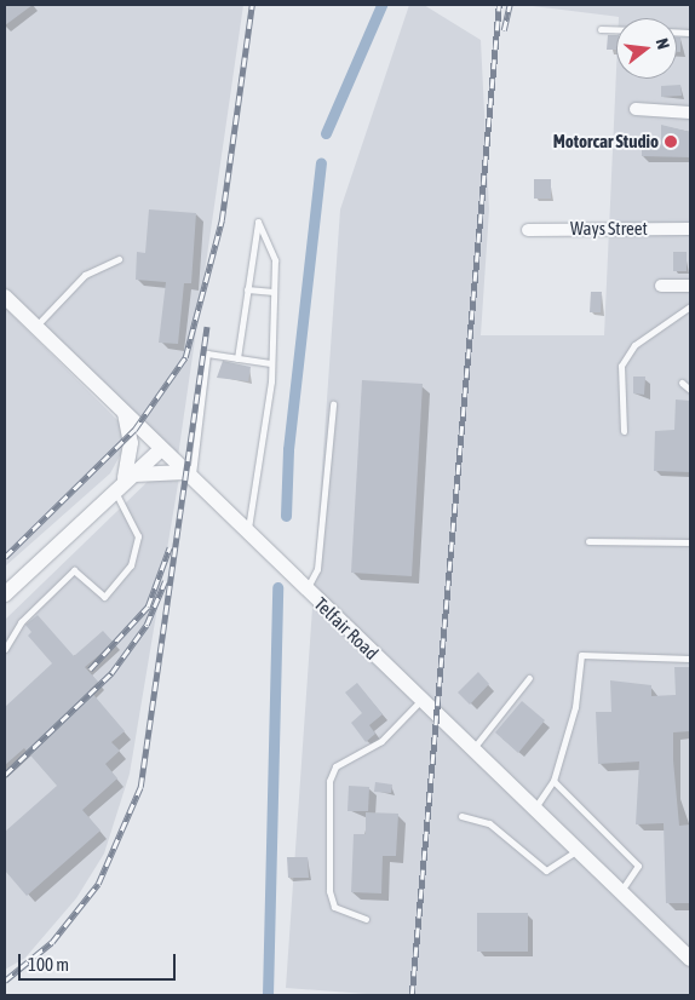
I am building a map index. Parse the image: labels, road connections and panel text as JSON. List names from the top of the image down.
{
  "streets": {
    "street": ["Ways Street", "Telfair Road"]
  },
  "places": ["Motorcar Studio"],
  "scale_bar": "100 m",
  "north": "right"
}
